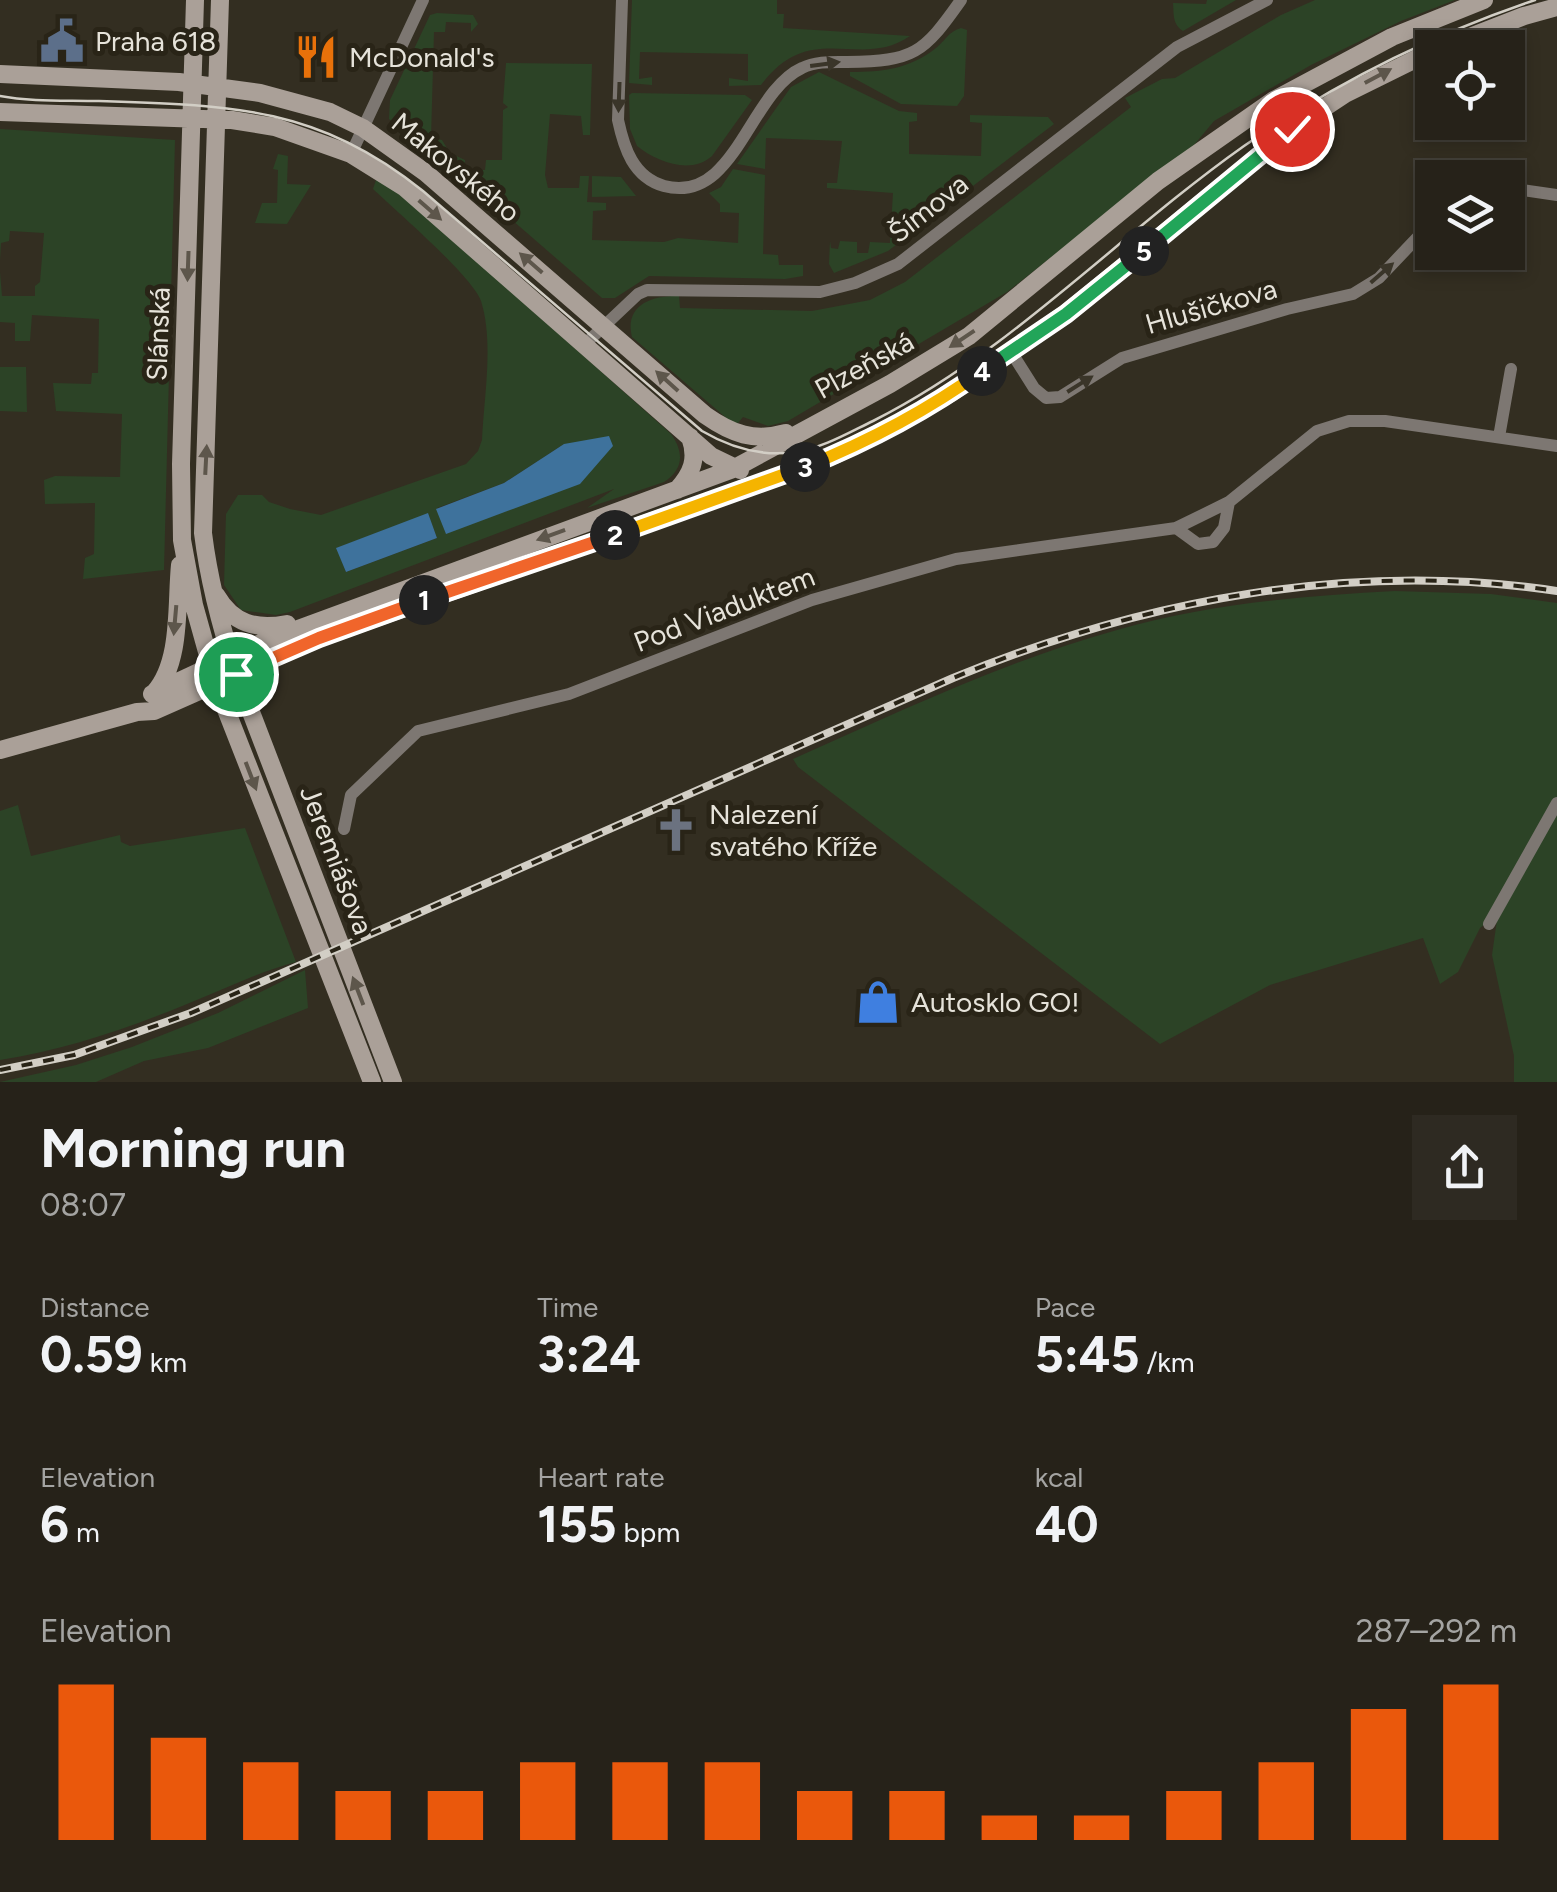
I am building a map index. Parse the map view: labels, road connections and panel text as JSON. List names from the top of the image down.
{
  "streets": {
    "main road": [
      "Makovského",
      "Slánská",
      "Plzeňská",
      "Jeremiášova"
    ],
    "street": ["Šímova", "Hlušičkova", "Pod Viaduktem"]
  },
  "crossings": [
    ["Makovského", "Šímova"],
    ["Makovského", "Plzeňská"],
    ["Hlušičkova", "Plzeňská"],
    ["Slánská", "Plzeňská"],
    ["Slánská", "Jeremiášova"],
    ["Plzeňská", "Jeremiášova"]
  ],
  "one_way": ["Hlušičkova"],
  "places": {
    "public building": ["Praha 618"],
    "restaurant": ["McDonald's"],
    "church": ["Nalezení svatého Kříže"],
    "shop": ["Autosklo GO!"]
  },
  "page": {
    "pins": [
      "5",
      "4",
      "3",
      "2",
      "1"
    ],
    "heading": ["Morning run", "08:07"],
    "stats": [
      ["Distance", "0.59 km"],
      ["Time", "3:24"],
      ["Pace", "5:45 /km"],
      ["Elevation", "6 m"],
      ["Heart rate", "155 bpm"],
      ["kcal", "40"]
    ],
    "chart": ["Elevation", "287–292 m"]
  }
}
